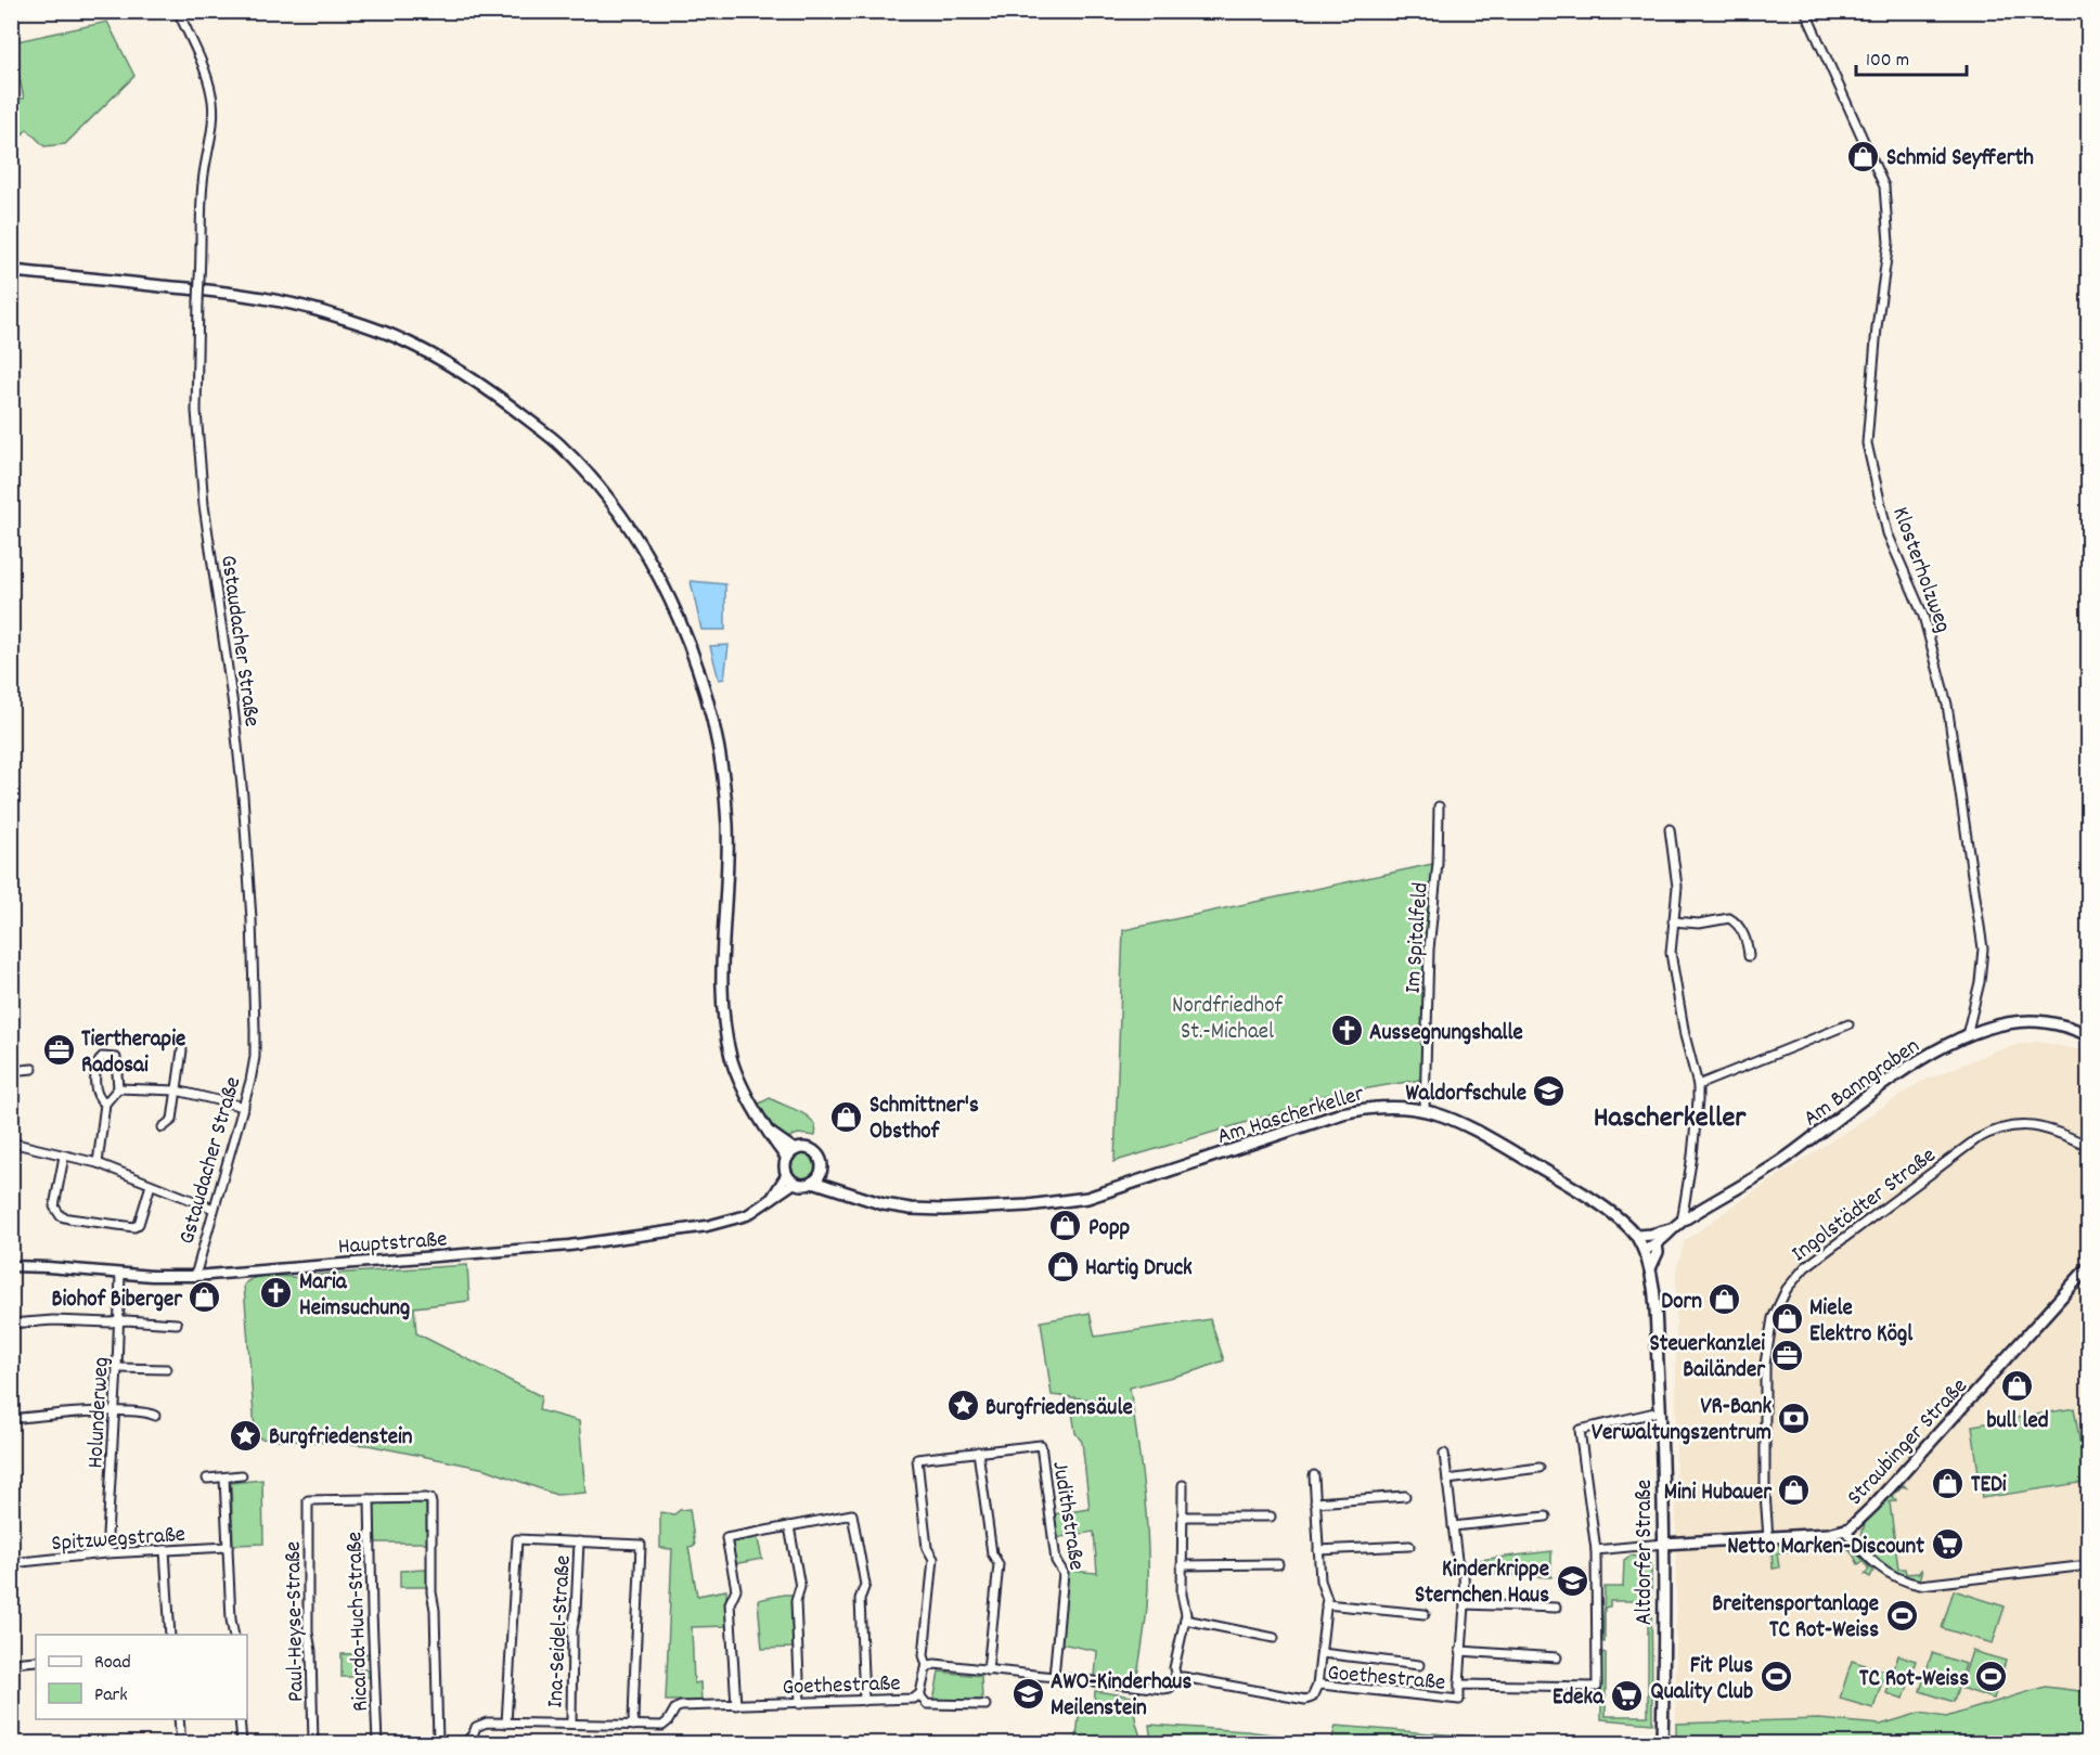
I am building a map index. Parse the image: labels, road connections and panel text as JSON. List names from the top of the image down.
{
  "streets": {
    "main road": [
      "Am Banngraben",
      "Am Hascherkeller",
      "Straubinger Straße",
      "Altdorfer Straße"
    ],
    "street": [
      "Klosterholzweg",
      "Gstaudacher Straße",
      "Im Spitalfeld",
      "Ingolstädter Straße",
      "Hauptstraße",
      "Holunderweg",
      "Judithstraße",
      "Spitzwegstraße",
      "Paul-Heyse-Straße",
      "Ricarda-Huch-Straße",
      "Ina-Seidel-Straße",
      "Goethestraße"
    ]
  },
  "crossings": [
    ["Klosterholzweg", "Am Banngraben"],
    ["Gstaudacher Straße", "Hauptstraße"],
    ["Im Spitalfeld", "Am Hascherkeller"],
    ["Am Banngraben", "Am Hascherkeller"],
    ["Am Hascherkeller", "Altdorfer Straße"],
    ["Ingolstädter Straße", "Straubinger Straße"],
    ["Hauptstraße", "Holunderweg"],
    ["Holunderweg", "Spitzwegstraße"],
    ["Straubinger Straße", "Altdorfer Straße"],
    ["Judithstraße", "Goethestraße"],
    ["Paul-Heyse-Straße", "Ricarda-Huch-Straße"],
    ["Ina-Seidel-Straße", "Goethestraße"]
  ],
  "districts": ["Hascherkeller"],
  "parks": ["Nordfriedhof St.-Michael"],
  "places": {
    "shop": [
      "Schmid Seyfferth",
      "Schmittner's Obsthof",
      "Popp",
      "Hartig Druck",
      "Biohof Biberger",
      "Dorn",
      "Miele Elektro Kögl",
      "bull led",
      "TEDi",
      "Mini Hubauer"
    ],
    "church": ["Aussegnungshalle", "Maria Heimsuchung"],
    "office": ["Tiertherapie Radosai", "Steuerkanzlei Bailänder"],
    "school or university": ["Waldorfschule", "Kinderkrippe Sternchen Haus", "AWO-Kinderhaus Meilenstein"],
    "place": ["Burgfriedensäule", "Burgfriedenstein"],
    "bank": ["VR-Bank Verwaltungszentrum"],
    "supermarket": ["Netto Marken-Discount", "Edeka"],
    "sports": ["Breitensportanlage TC Rot-Weiss", "Fit Plus Quality Club", "TC Rot-Weiss"]
  },
  "legend": ["Road", "Park"],
  "scale_bar": "100 m"
}
